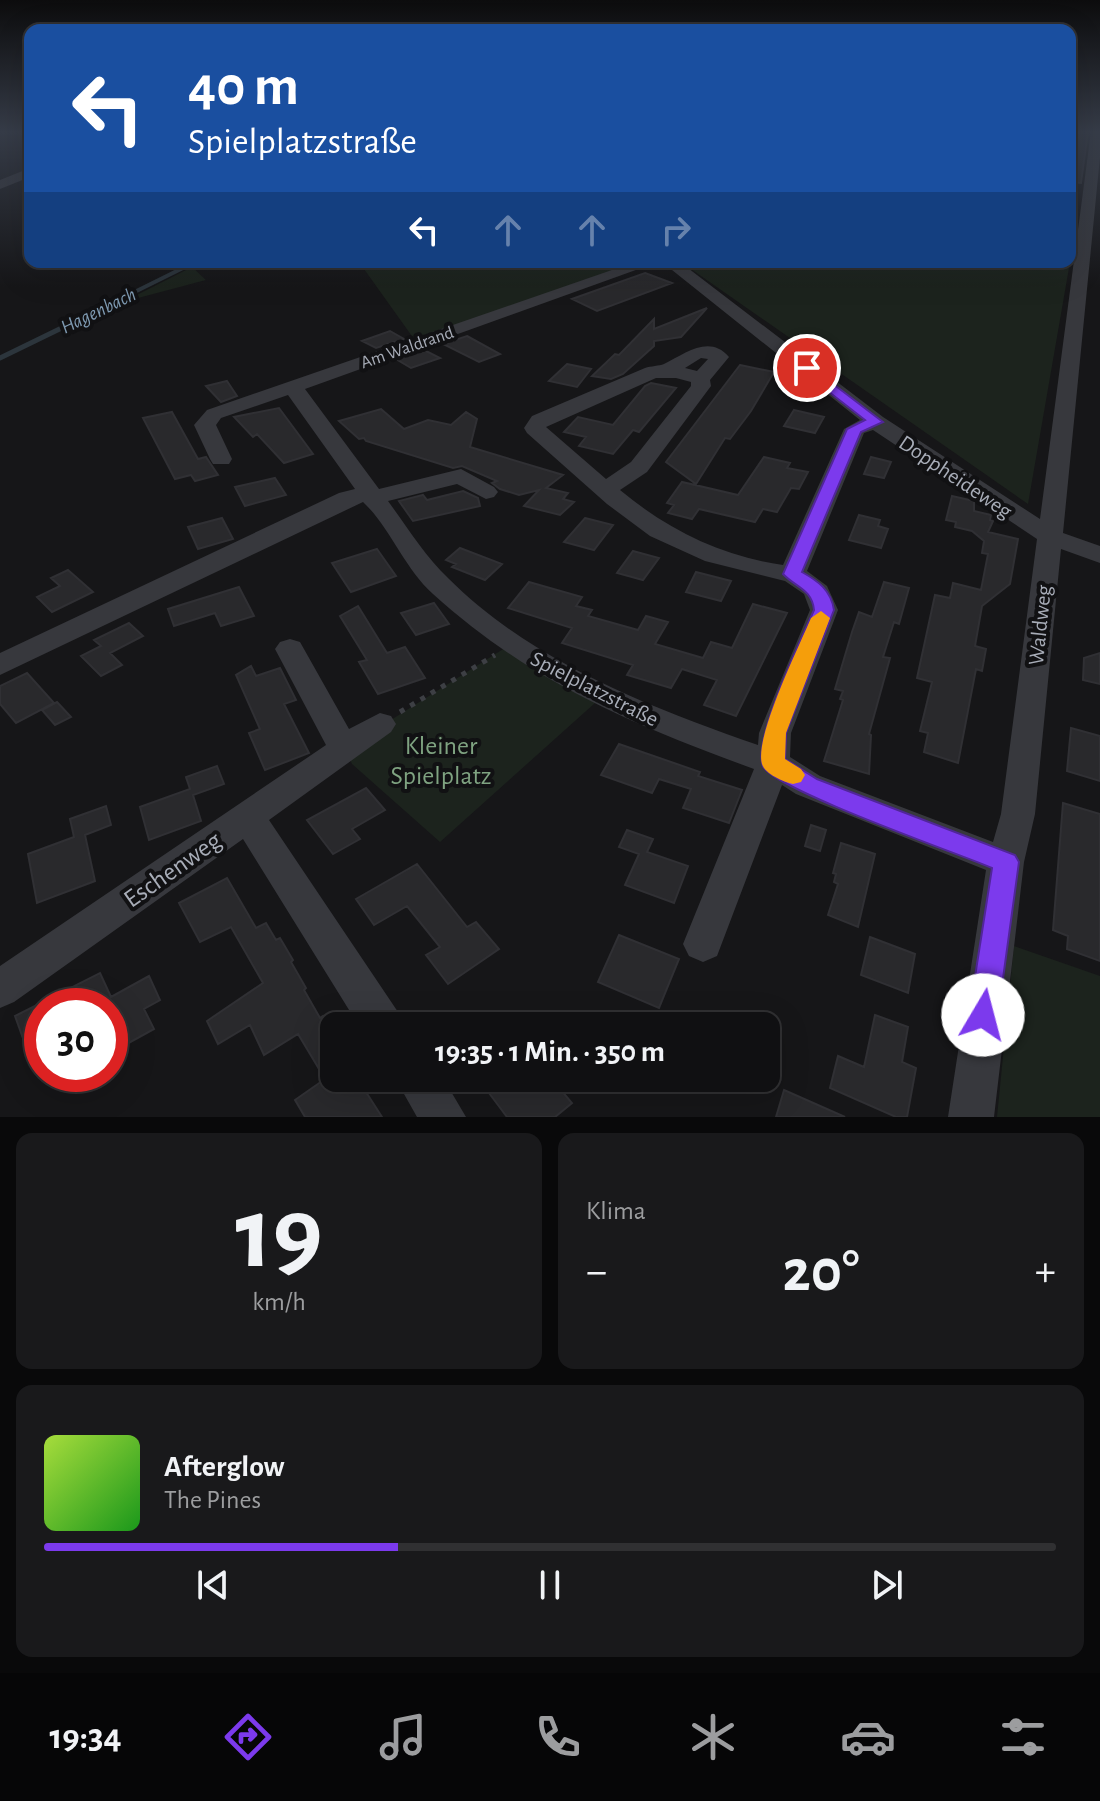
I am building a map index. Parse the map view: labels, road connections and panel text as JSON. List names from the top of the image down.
{
  "streets": {
    "street": [
      "Am Waldrand",
      "Doppheideweg",
      "Waldweg",
      "Spielplatzstraße",
      "Eschenweg"
    ]
  },
  "crossings": [
    ["Am Waldrand", "Spielplatzstraße"],
    ["Doppheideweg", "Waldweg"],
    ["Waldweg", "Spielplatzstraße"]
  ],
  "water": ["Hagenbach"],
  "parks": ["Kleiner Spielplatz"],
  "page": {
    "turn": ["40 m", "Spielplatzstraße"],
    "limit": "30",
    "trip": "19:35 · 1 Min. · 350 m",
    "tile": [
      ["19", "km/h"],
      "Klima"
    ],
    "heat": ["−", "20°", "+"],
    "song": ["Afterglow", "The Pines"],
    "tabs": "19:34"
  }
}
